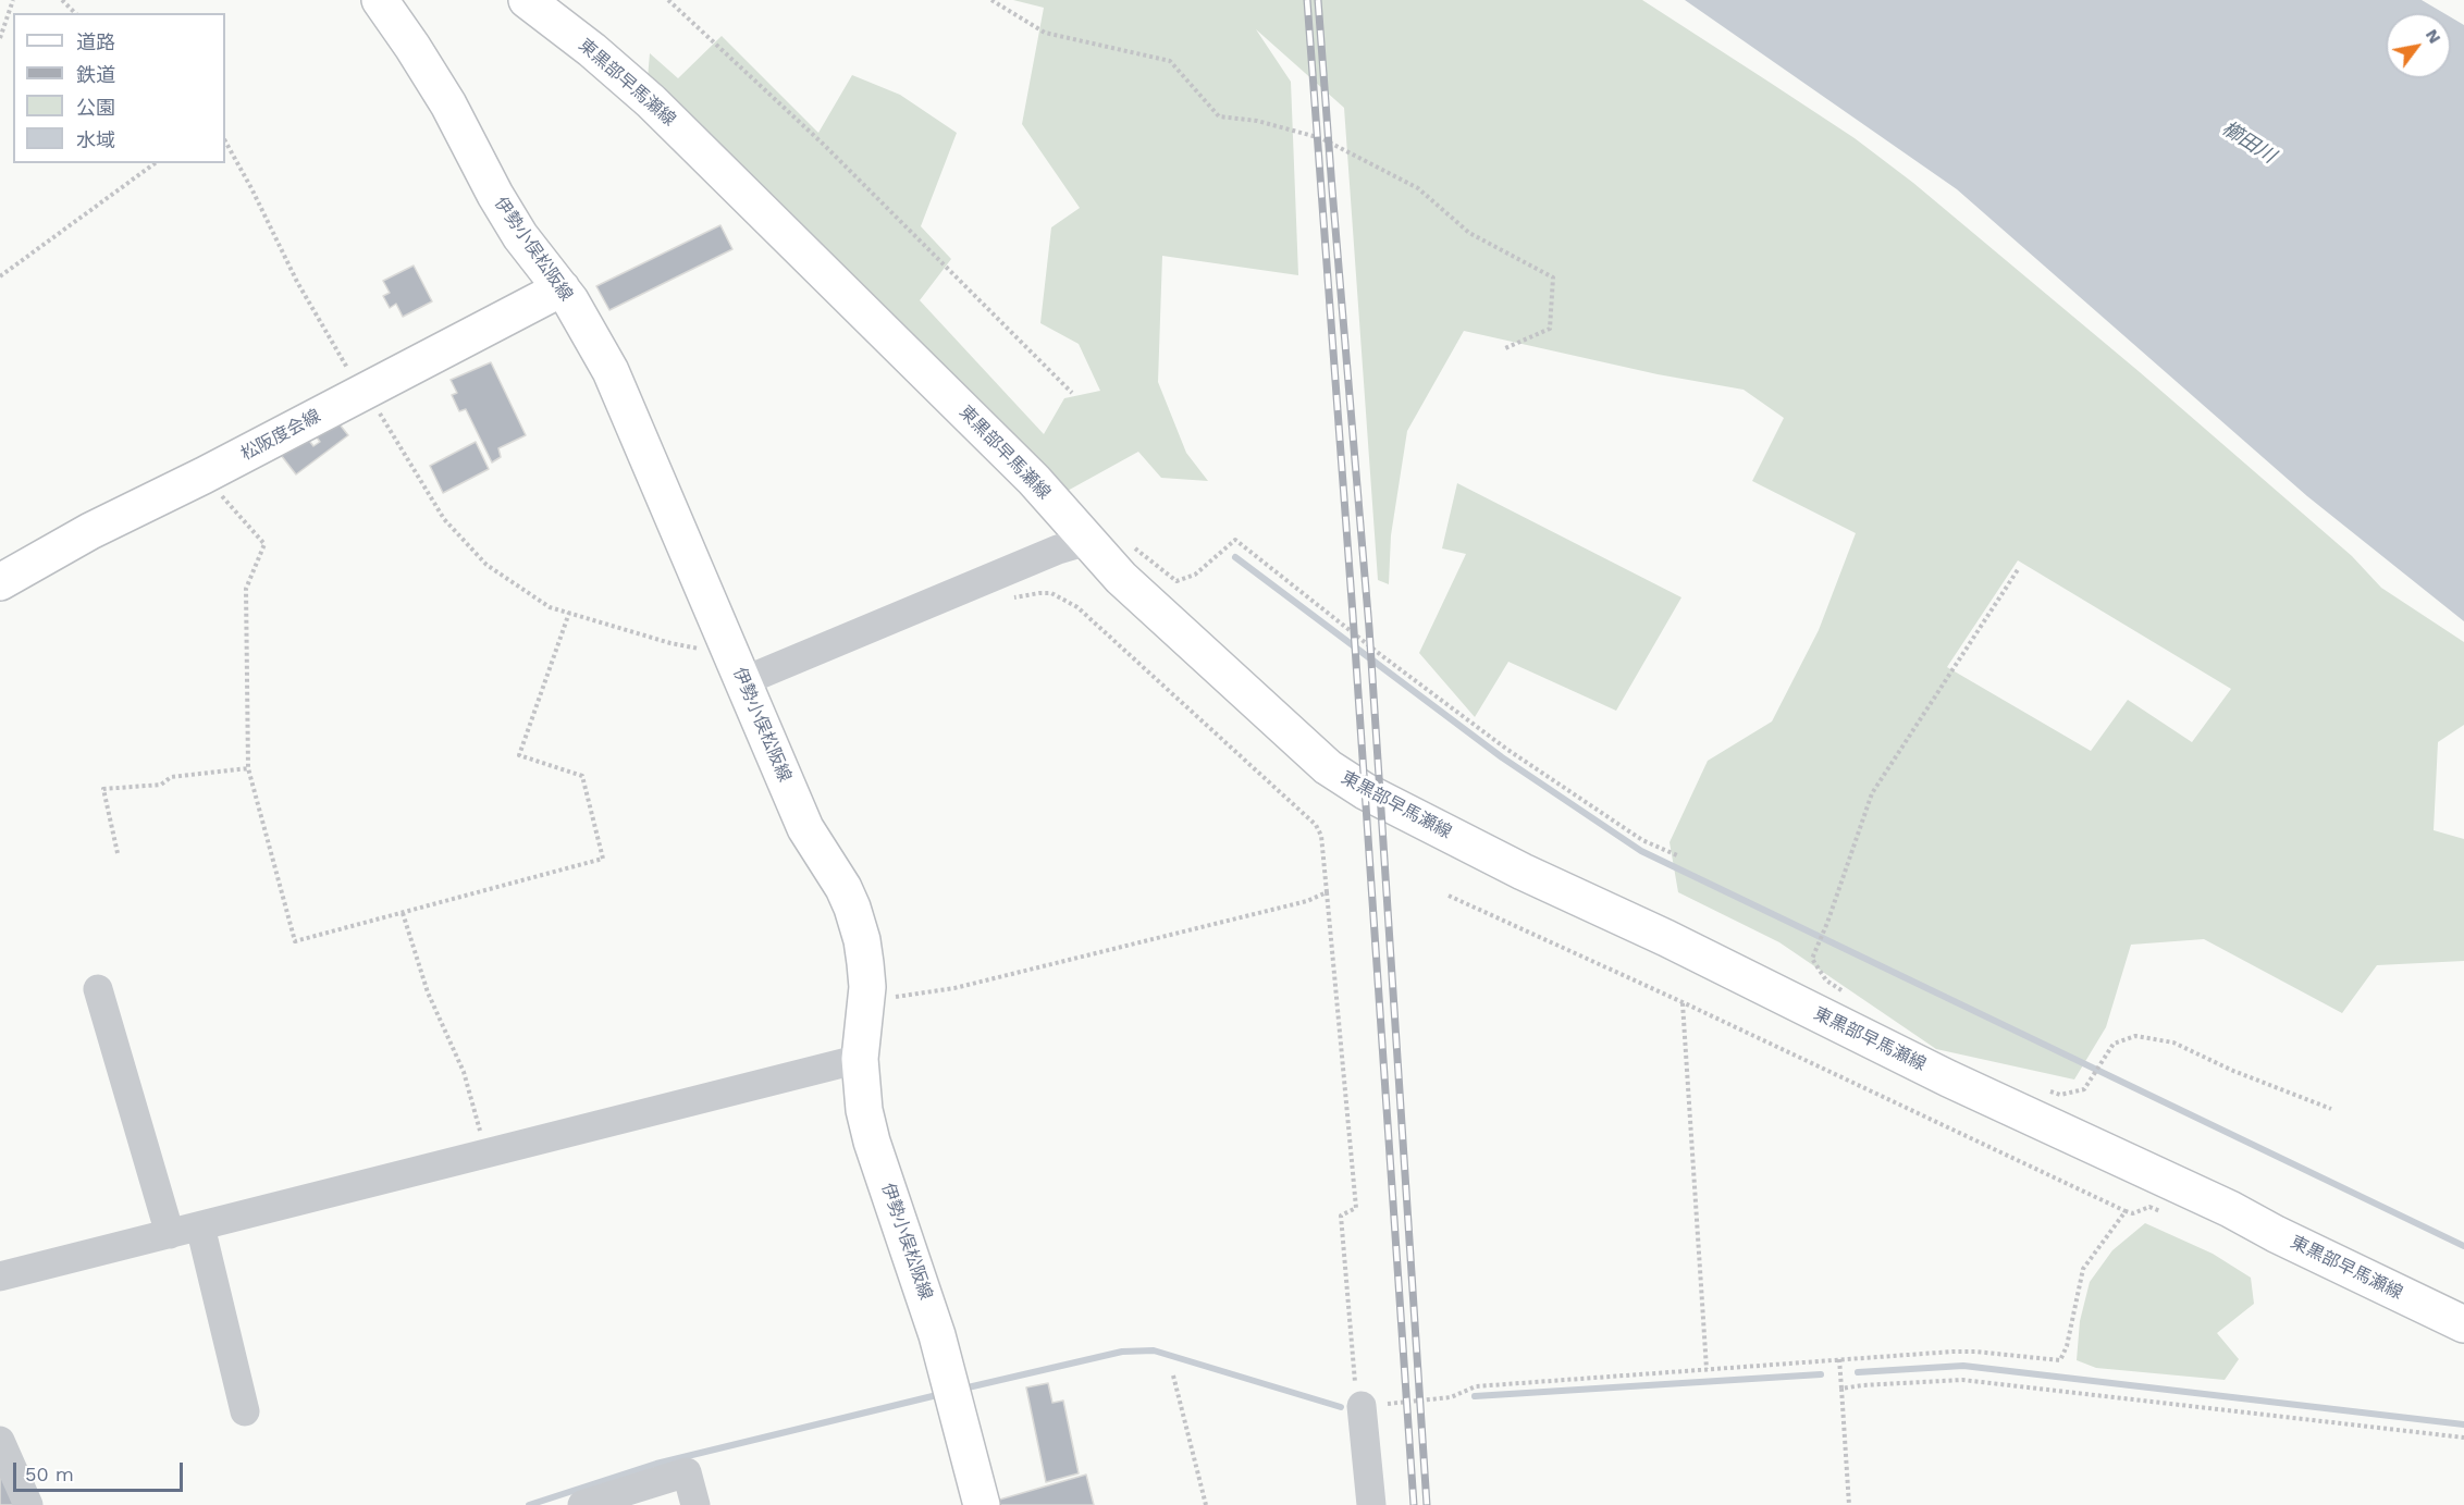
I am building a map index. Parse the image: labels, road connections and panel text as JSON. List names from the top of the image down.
{
  "streets": {
    "main road": ["東黒部早馬瀬線", "伊勢小俣松阪線", "松阪度会線"]
  },
  "crossings": [
    ["伊勢小俣松阪線", "松阪度会線"]
  ],
  "water": ["櫛田川"],
  "legend": [
    "道路",
    "鉄道",
    "公園",
    "水域"
  ],
  "scale_bar": "50 m",
  "north": "top right"
}
